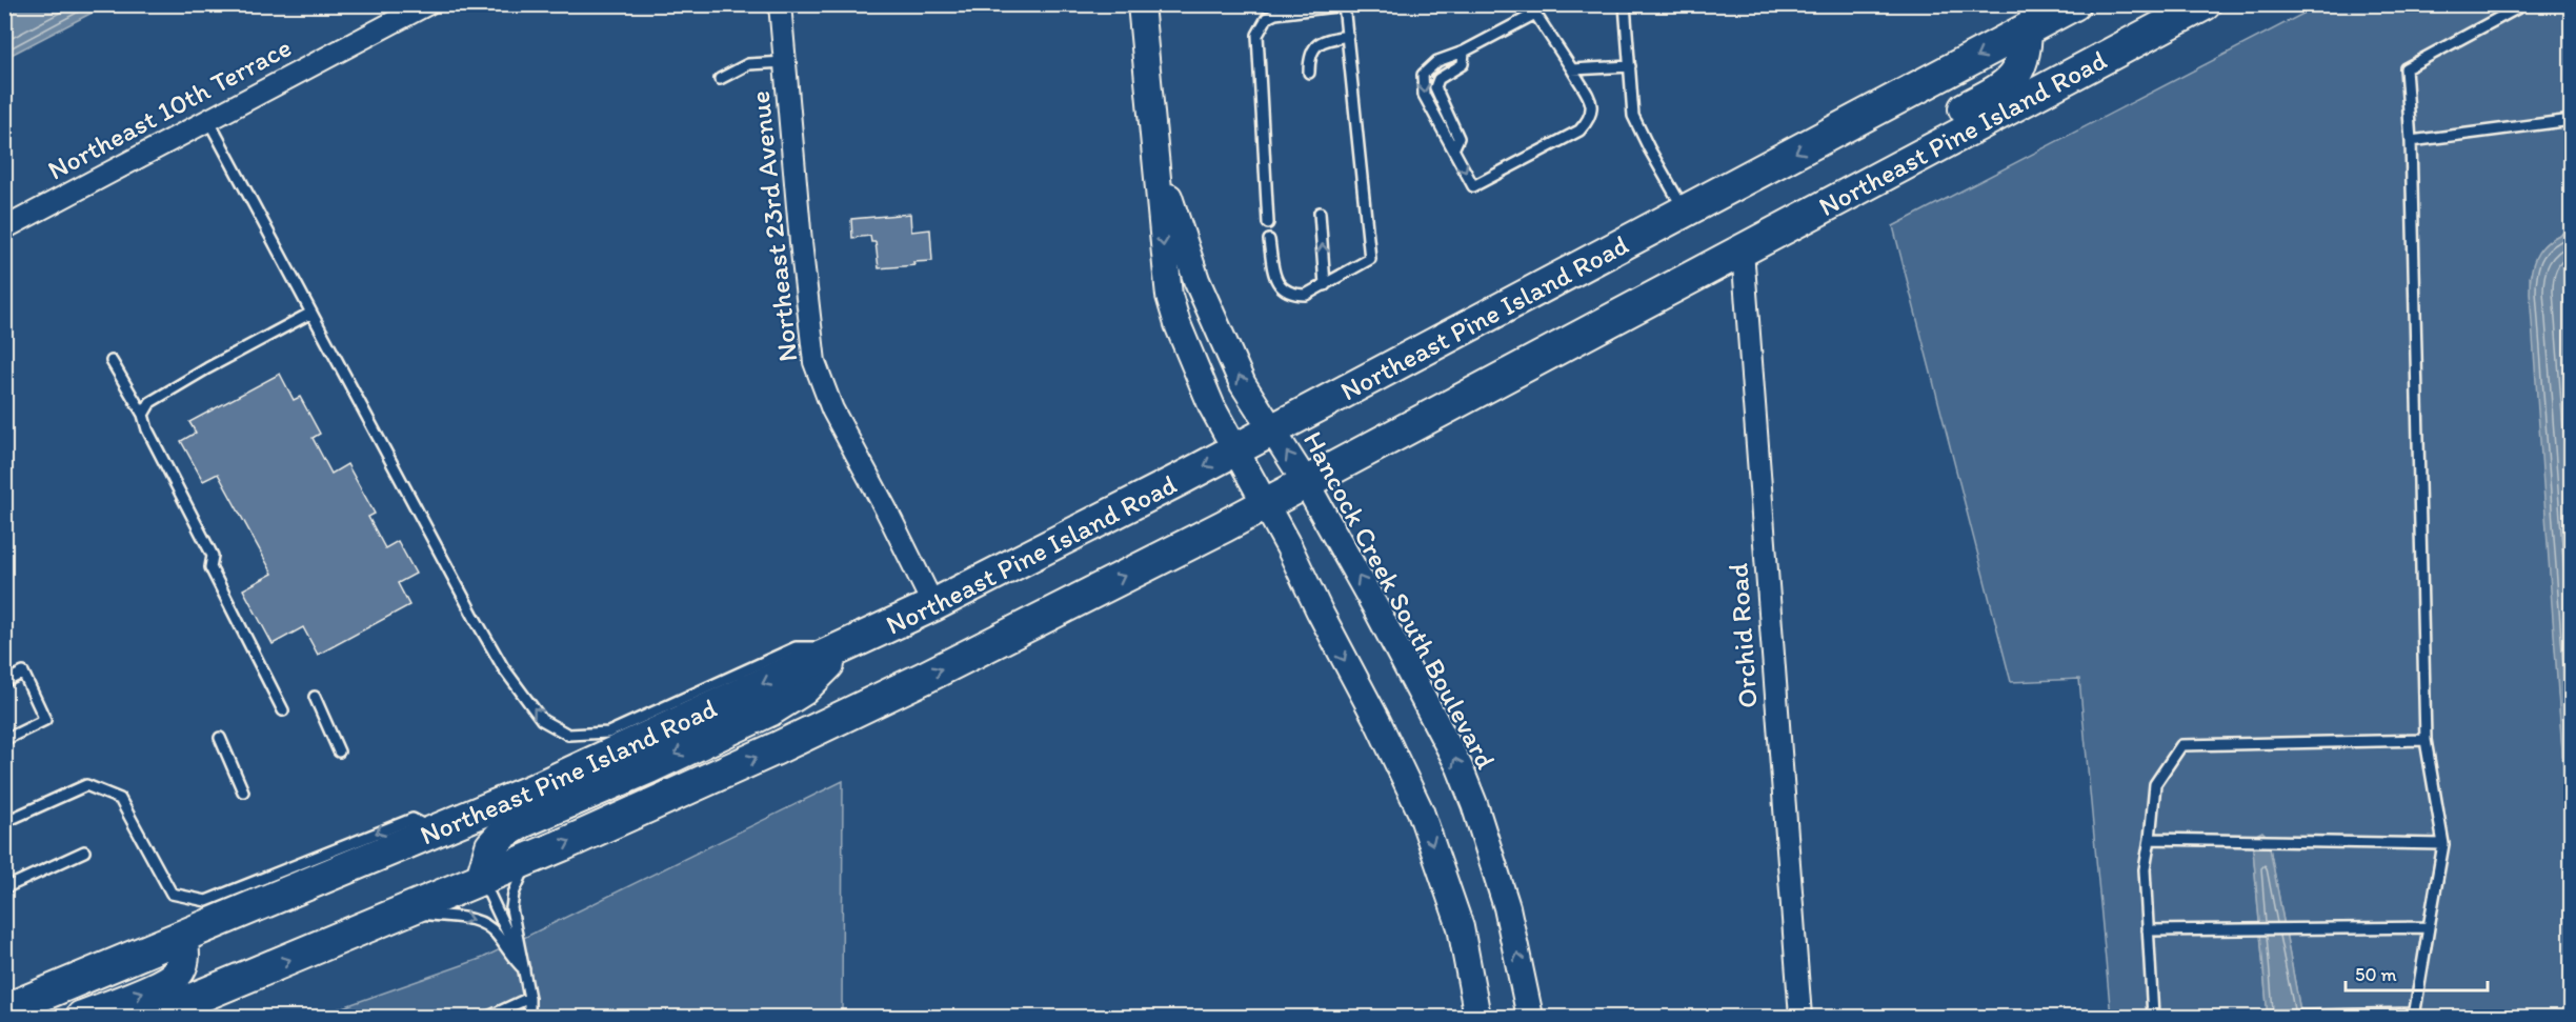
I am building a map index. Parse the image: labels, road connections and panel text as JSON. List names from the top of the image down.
{
  "streets": {
    "main road": ["Northeast Pine Island Road"],
    "street": [
      "Northeast 10th Terrace",
      "Northeast 23rd Avenue",
      "Hancock Creek South Boulevard",
      "Orchid Road"
    ]
  },
  "crossings": [
    ["Northeast Pine Island Road", "Northeast 23rd Avenue"],
    ["Northeast Pine Island Road", "Hancock Creek South Boulevard"],
    ["Northeast Pine Island Road", "Orchid Road"]
  ],
  "scale_bar": "50 m"
}
